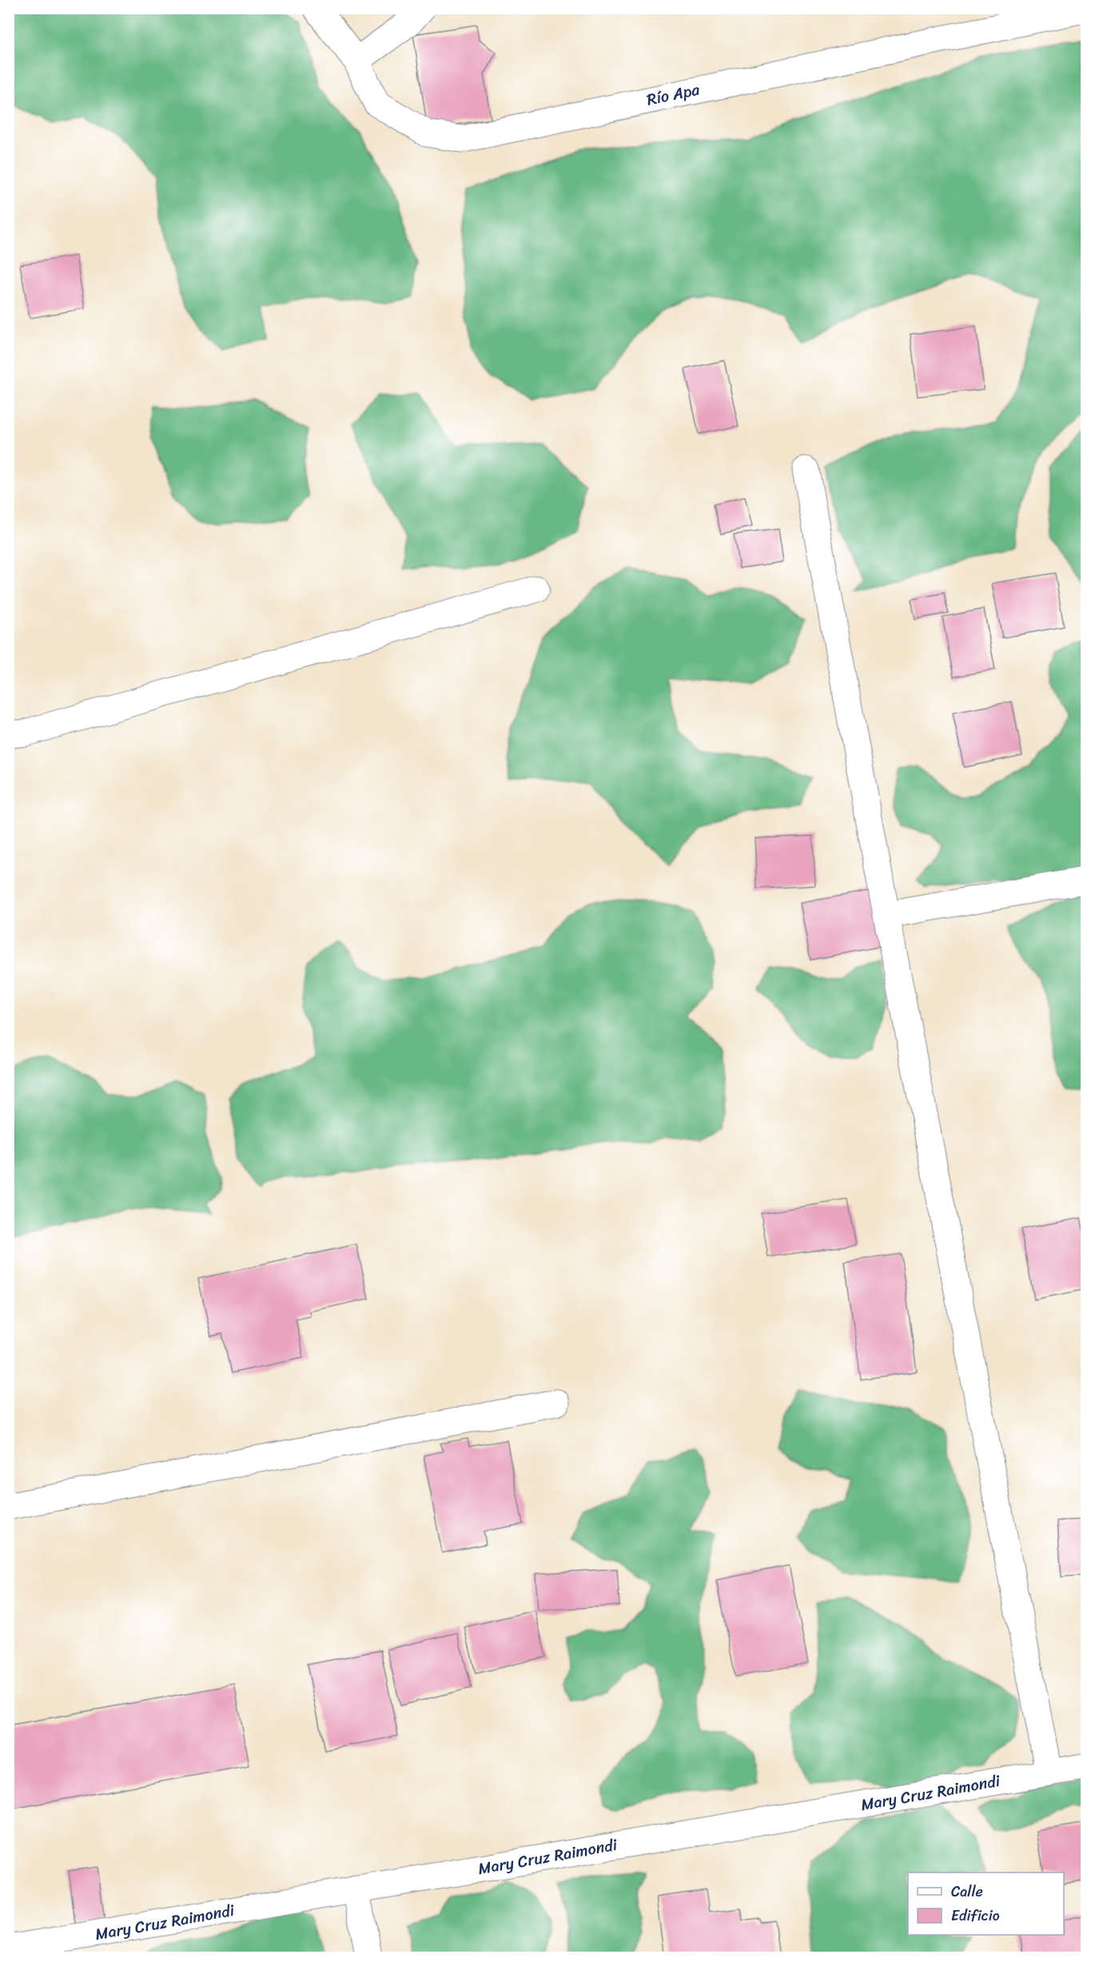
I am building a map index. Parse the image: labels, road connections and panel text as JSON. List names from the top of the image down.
{
  "streets": {
    "street": ["Río Apa", "Mary Cruz Raimondi"]
  },
  "legend": ["Calle", "Edificio"]
}
